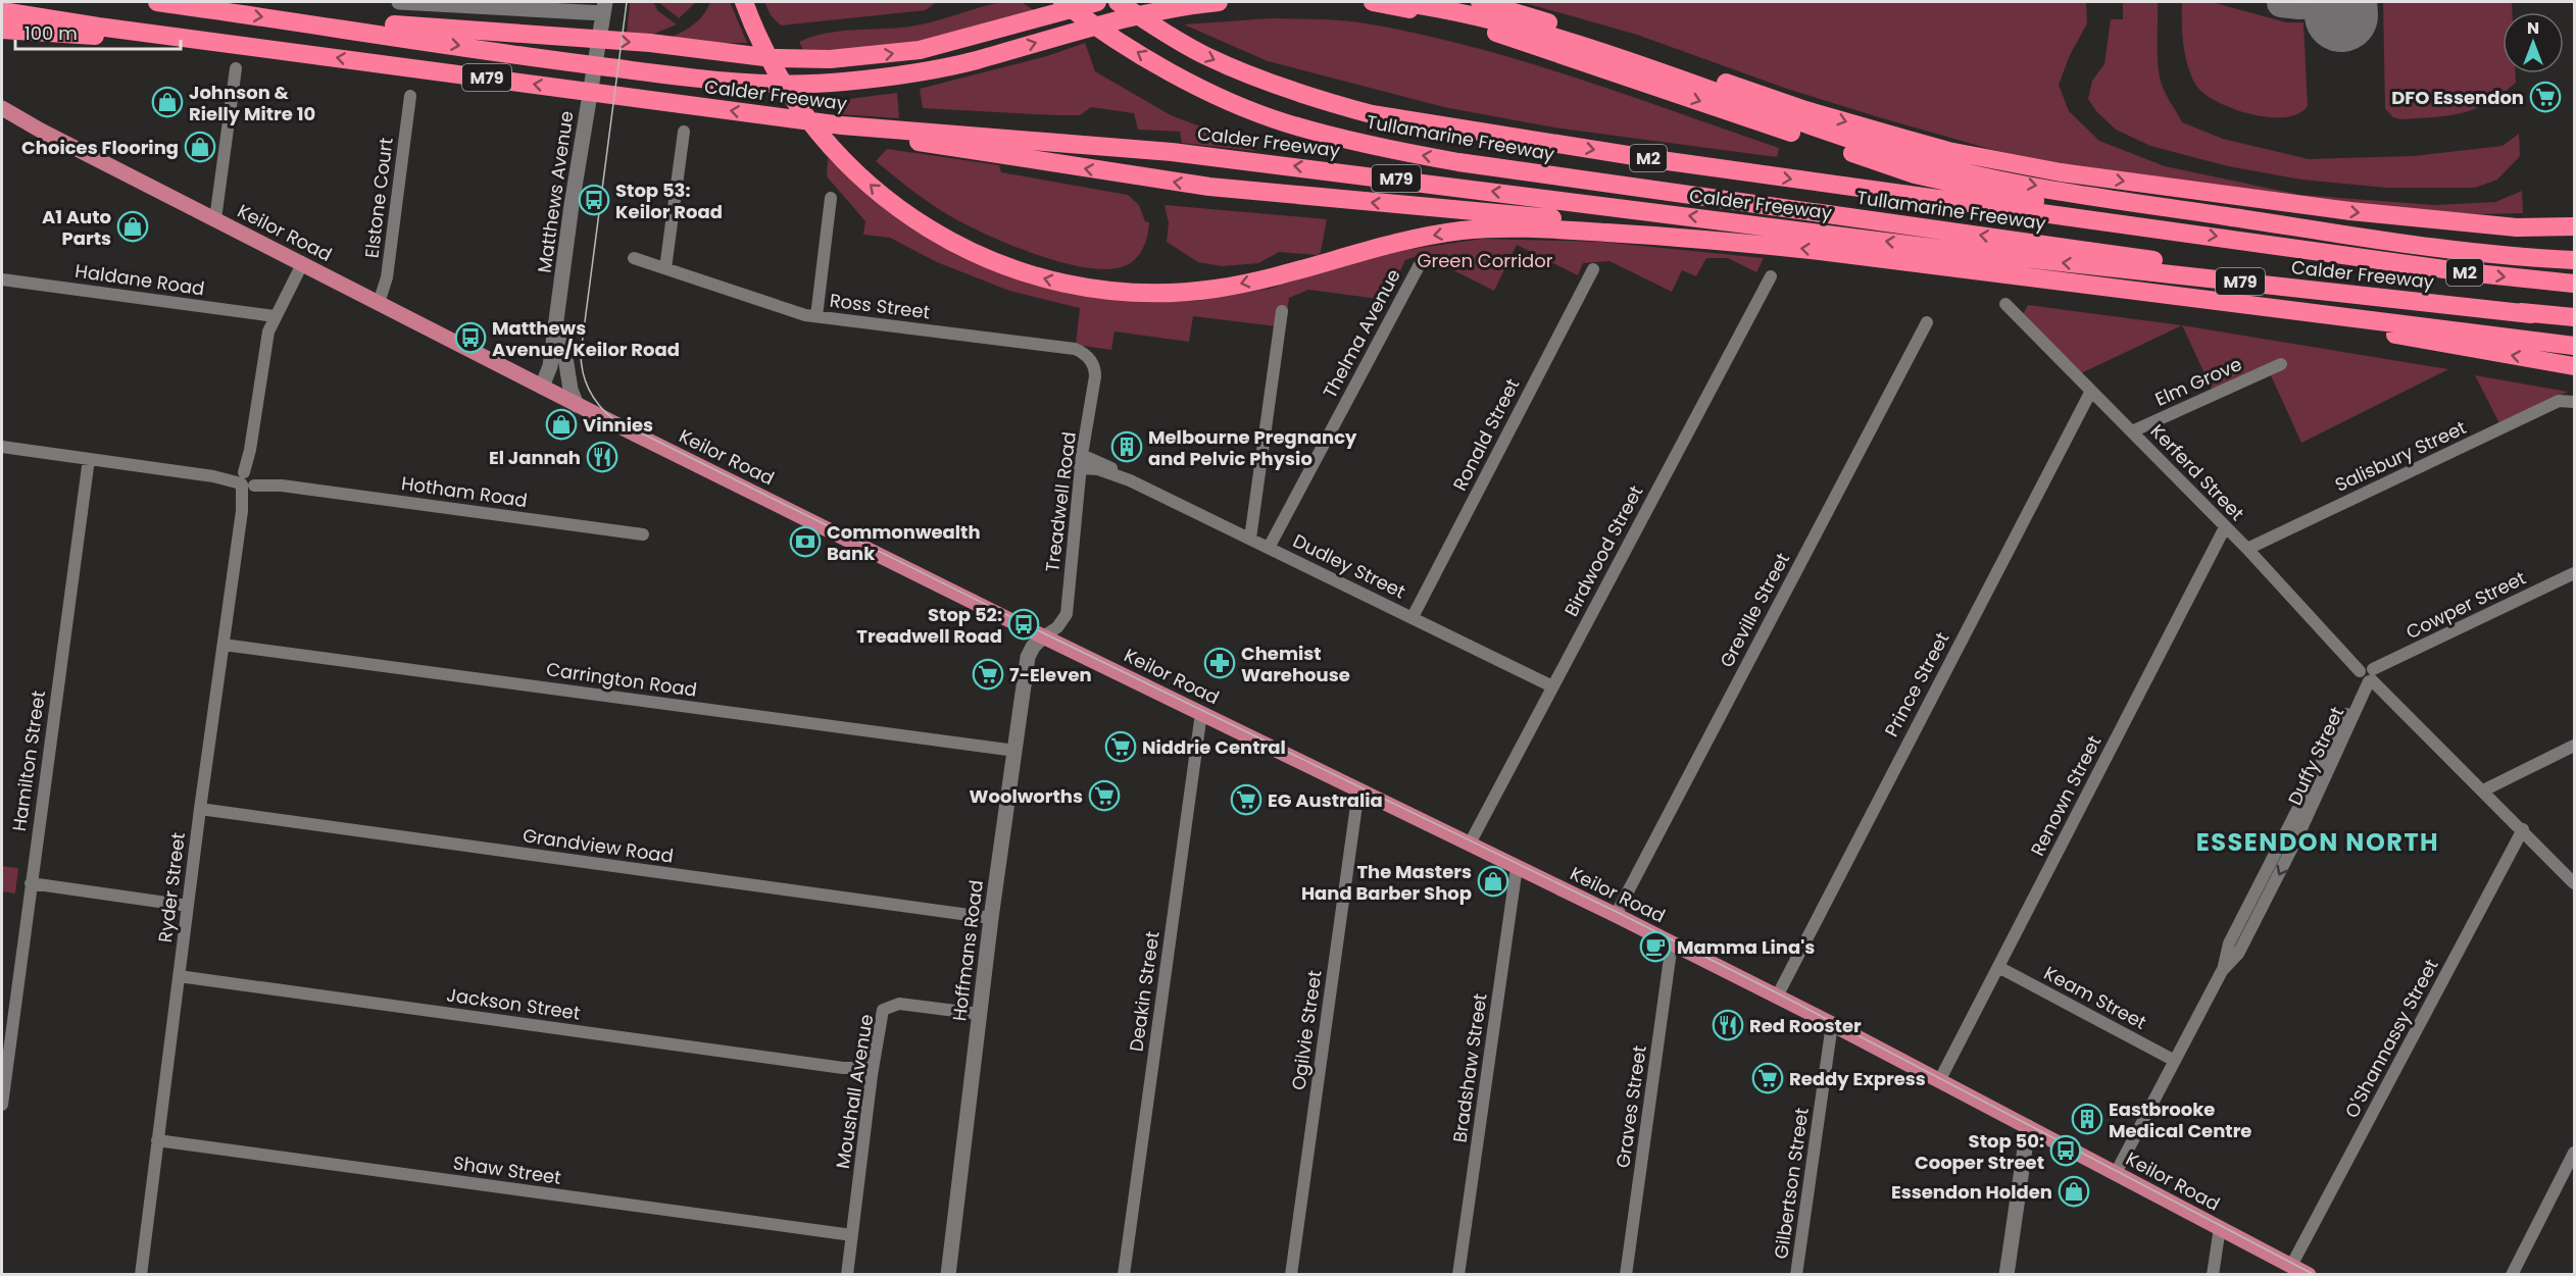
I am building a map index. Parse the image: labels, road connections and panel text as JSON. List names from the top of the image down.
{
  "streets": {
    "highway": [
      "M79",
      "Calder Freeway",
      "Tullamarine Freeway",
      "M2"
    ],
    "main road": ["Matthews Avenue", "Keilor Road", "Hoffmans Road"],
    "street": [
      "Elstone Court",
      "Haldane Road",
      "Ross Street",
      "Thelma Avenue",
      "Elm Grove",
      "Ronald Street",
      "Salisbury Street",
      "Kerferd Street",
      "Hotham Road",
      "Treadwell Road",
      "Birdwood Street",
      "Dudley Street",
      "Cowper Street",
      "Greville Street",
      "Carrington Road",
      "Prince Street",
      "Duffy Street",
      "Hamilton Street",
      "Renown Street",
      "Grandview Road",
      "Ryder Street",
      "Deakin Street",
      "Keam Street",
      "Jackson Street",
      "Ogilvie Street",
      "O'Shannassy Street",
      "Bradshaw Street",
      "Moushall Avenue",
      "Graves Street",
      "Shaw Street",
      "Gilbertson Street"
    ]
  },
  "crossings": [
    ["Calder Freeway", "Tullamarine Freeway"],
    ["Matthews Avenue", "Keilor Road"],
    ["Elstone Court", "Keilor Road"],
    ["Keilor Road", "Treadwell Road"],
    ["Keilor Road", "Birdwood Street"],
    ["Keilor Road", "Greville Street"],
    ["Keilor Road", "Prince Street"],
    ["Keilor Road", "Duffy Street"],
    ["Keilor Road", "Renown Street"],
    ["Keilor Road", "Ryder Street"],
    ["Keilor Road", "Hoffmans Road"],
    ["Keilor Road", "Deakin Street"],
    ["Keilor Road", "Ogilvie Street"],
    ["Keilor Road", "O'Shannassy Street"],
    ["Keilor Road", "Bradshaw Street"],
    ["Keilor Road", "Graves Street"],
    ["Keilor Road", "Gilbertson Street"],
    ["Haldane Road", "Ryder Street"],
    ["Ross Street", "Treadwell Road"],
    ["Thelma Avenue", "Dudley Street"],
    ["Elm Grove", "Kerferd Street"],
    ["Ronald Street", "Dudley Street"],
    ["Salisbury Street", "Kerferd Street"],
    ["Kerferd Street", "Cowper Street"],
    ["Kerferd Street", "Prince Street"],
    ["Kerferd Street", "Duffy Street"],
    ["Kerferd Street", "Renown Street"],
    ["Kerferd Street", "O'Shannassy Street"],
    ["Hotham Road", "Hamilton Street"],
    ["Hotham Road", "Ryder Street"],
    ["Treadwell Road", "Dudley Street"],
    ["Treadwell Road", "Hoffmans Road"],
    ["Birdwood Street", "Dudley Street"],
    ["Cowper Street", "Duffy Street"],
    ["Carrington Road", "Ryder Street"],
    ["Carrington Road", "Hoffmans Road"],
    ["Duffy Street", "Keam Street"],
    ["Renown Street", "Keam Street"],
    ["Grandview Road", "Ryder Street"],
    ["Grandview Road", "Hoffmans Road"],
    ["Ryder Street", "Jackson Street"],
    ["Ryder Street", "Shaw Street"],
    ["Hoffmans Road", "Moushall Avenue"],
    ["Jackson Street", "Moushall Avenue"],
    ["Moushall Avenue", "Shaw Street"]
  ],
  "districts": ["ESSENDON NORTH"],
  "parks": ["Green Corridor"],
  "places": {
    "supermarket": [
      "DFO Essendon",
      "7-Eleven",
      "Niddrie Central",
      "Woolworths",
      "EG Australia",
      "Reddy Express"
    ],
    "shop": [
      "Johnson & Rielly Mitre 10",
      "Choices Flooring",
      "A1 Auto Parts",
      "Vinnies",
      "The Masters Hand Barber Shop",
      "Essendon Holden"
    ],
    "bus stop": [
      "Stop 53: Keilor Road",
      "Matthews Avenue/Keilor Road",
      "Stop 52: Treadwell Road",
      "Stop 50: Cooper Street"
    ],
    "building": ["Melbourne Pregnancy and Pelvic Physio", "Eastbrooke Medical Centre"],
    "restaurant": ["El Jannah", "Red Rooster"],
    "bank": ["Commonwealth Bank"],
    "pharmacy": ["Chemist Warehouse"],
    "cafe": ["Mamma Lina's"]
  },
  "scale_bar": "100 m",
  "north": "top"
}
